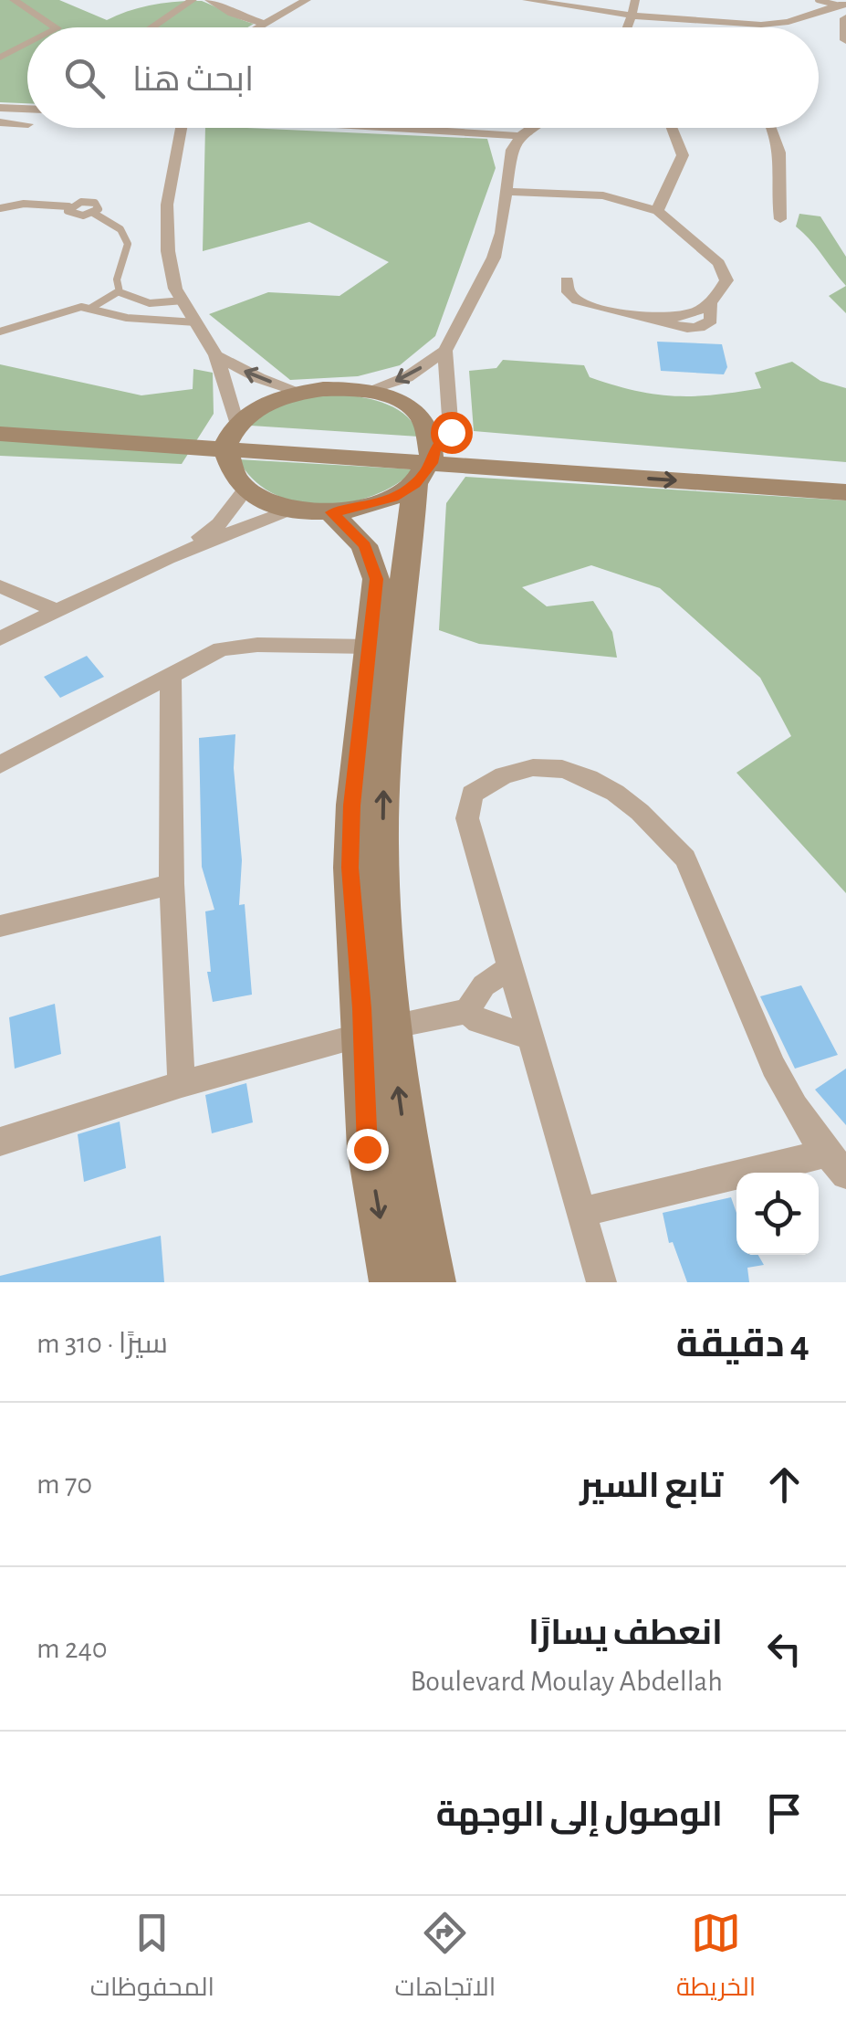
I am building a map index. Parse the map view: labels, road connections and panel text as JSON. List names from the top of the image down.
{
  "page": {
    "search": "ابحث هنا",
    "heading": ["4 دقيقة", "سيرًا · 310 m"],
    "list": [
      ["تابع السير", "70 m"],
      ["انعطف يسارًا", "Boulevard Moulay Abdellah", "240 m"],
      "الوصول إلى الوجهة"
    ],
    "nav": ["الخريطة", "الاتجاهات", "المحفوظات"]
  }
}
